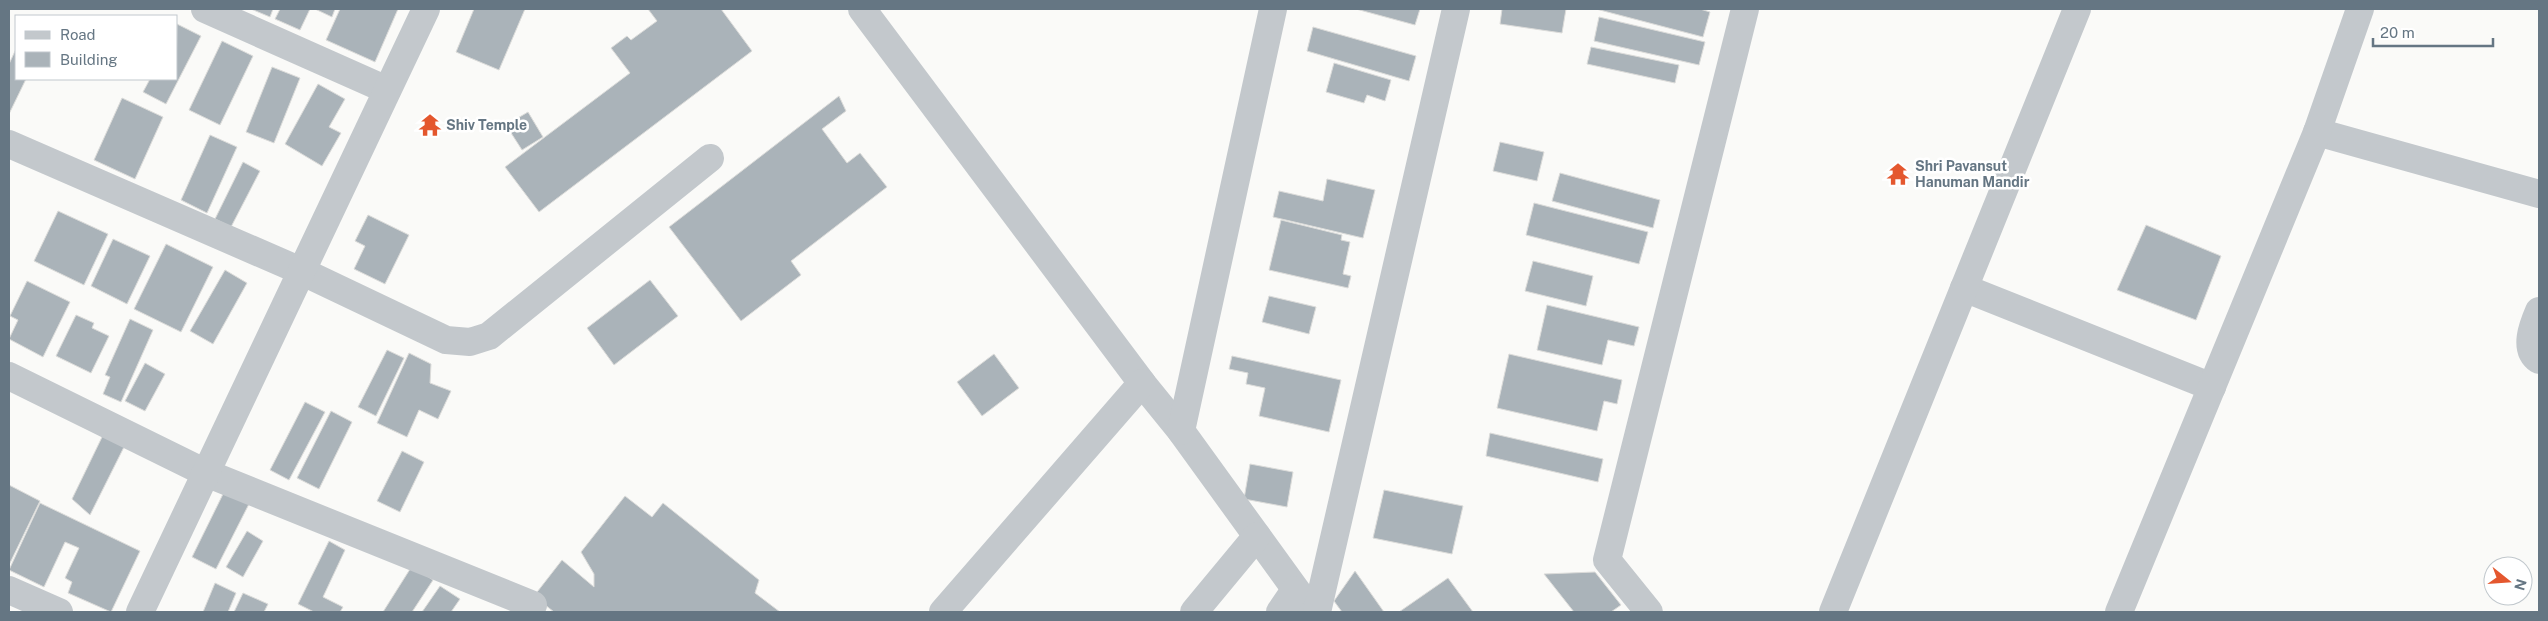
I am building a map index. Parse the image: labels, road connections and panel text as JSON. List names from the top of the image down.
{
  "places": {
    "temple": ["Shiv Temple", "Shri Pavansut Hanuman Mandir"]
  },
  "legend": ["Road", "Building"],
  "scale_bar": "20 m",
  "north": "right"
}
